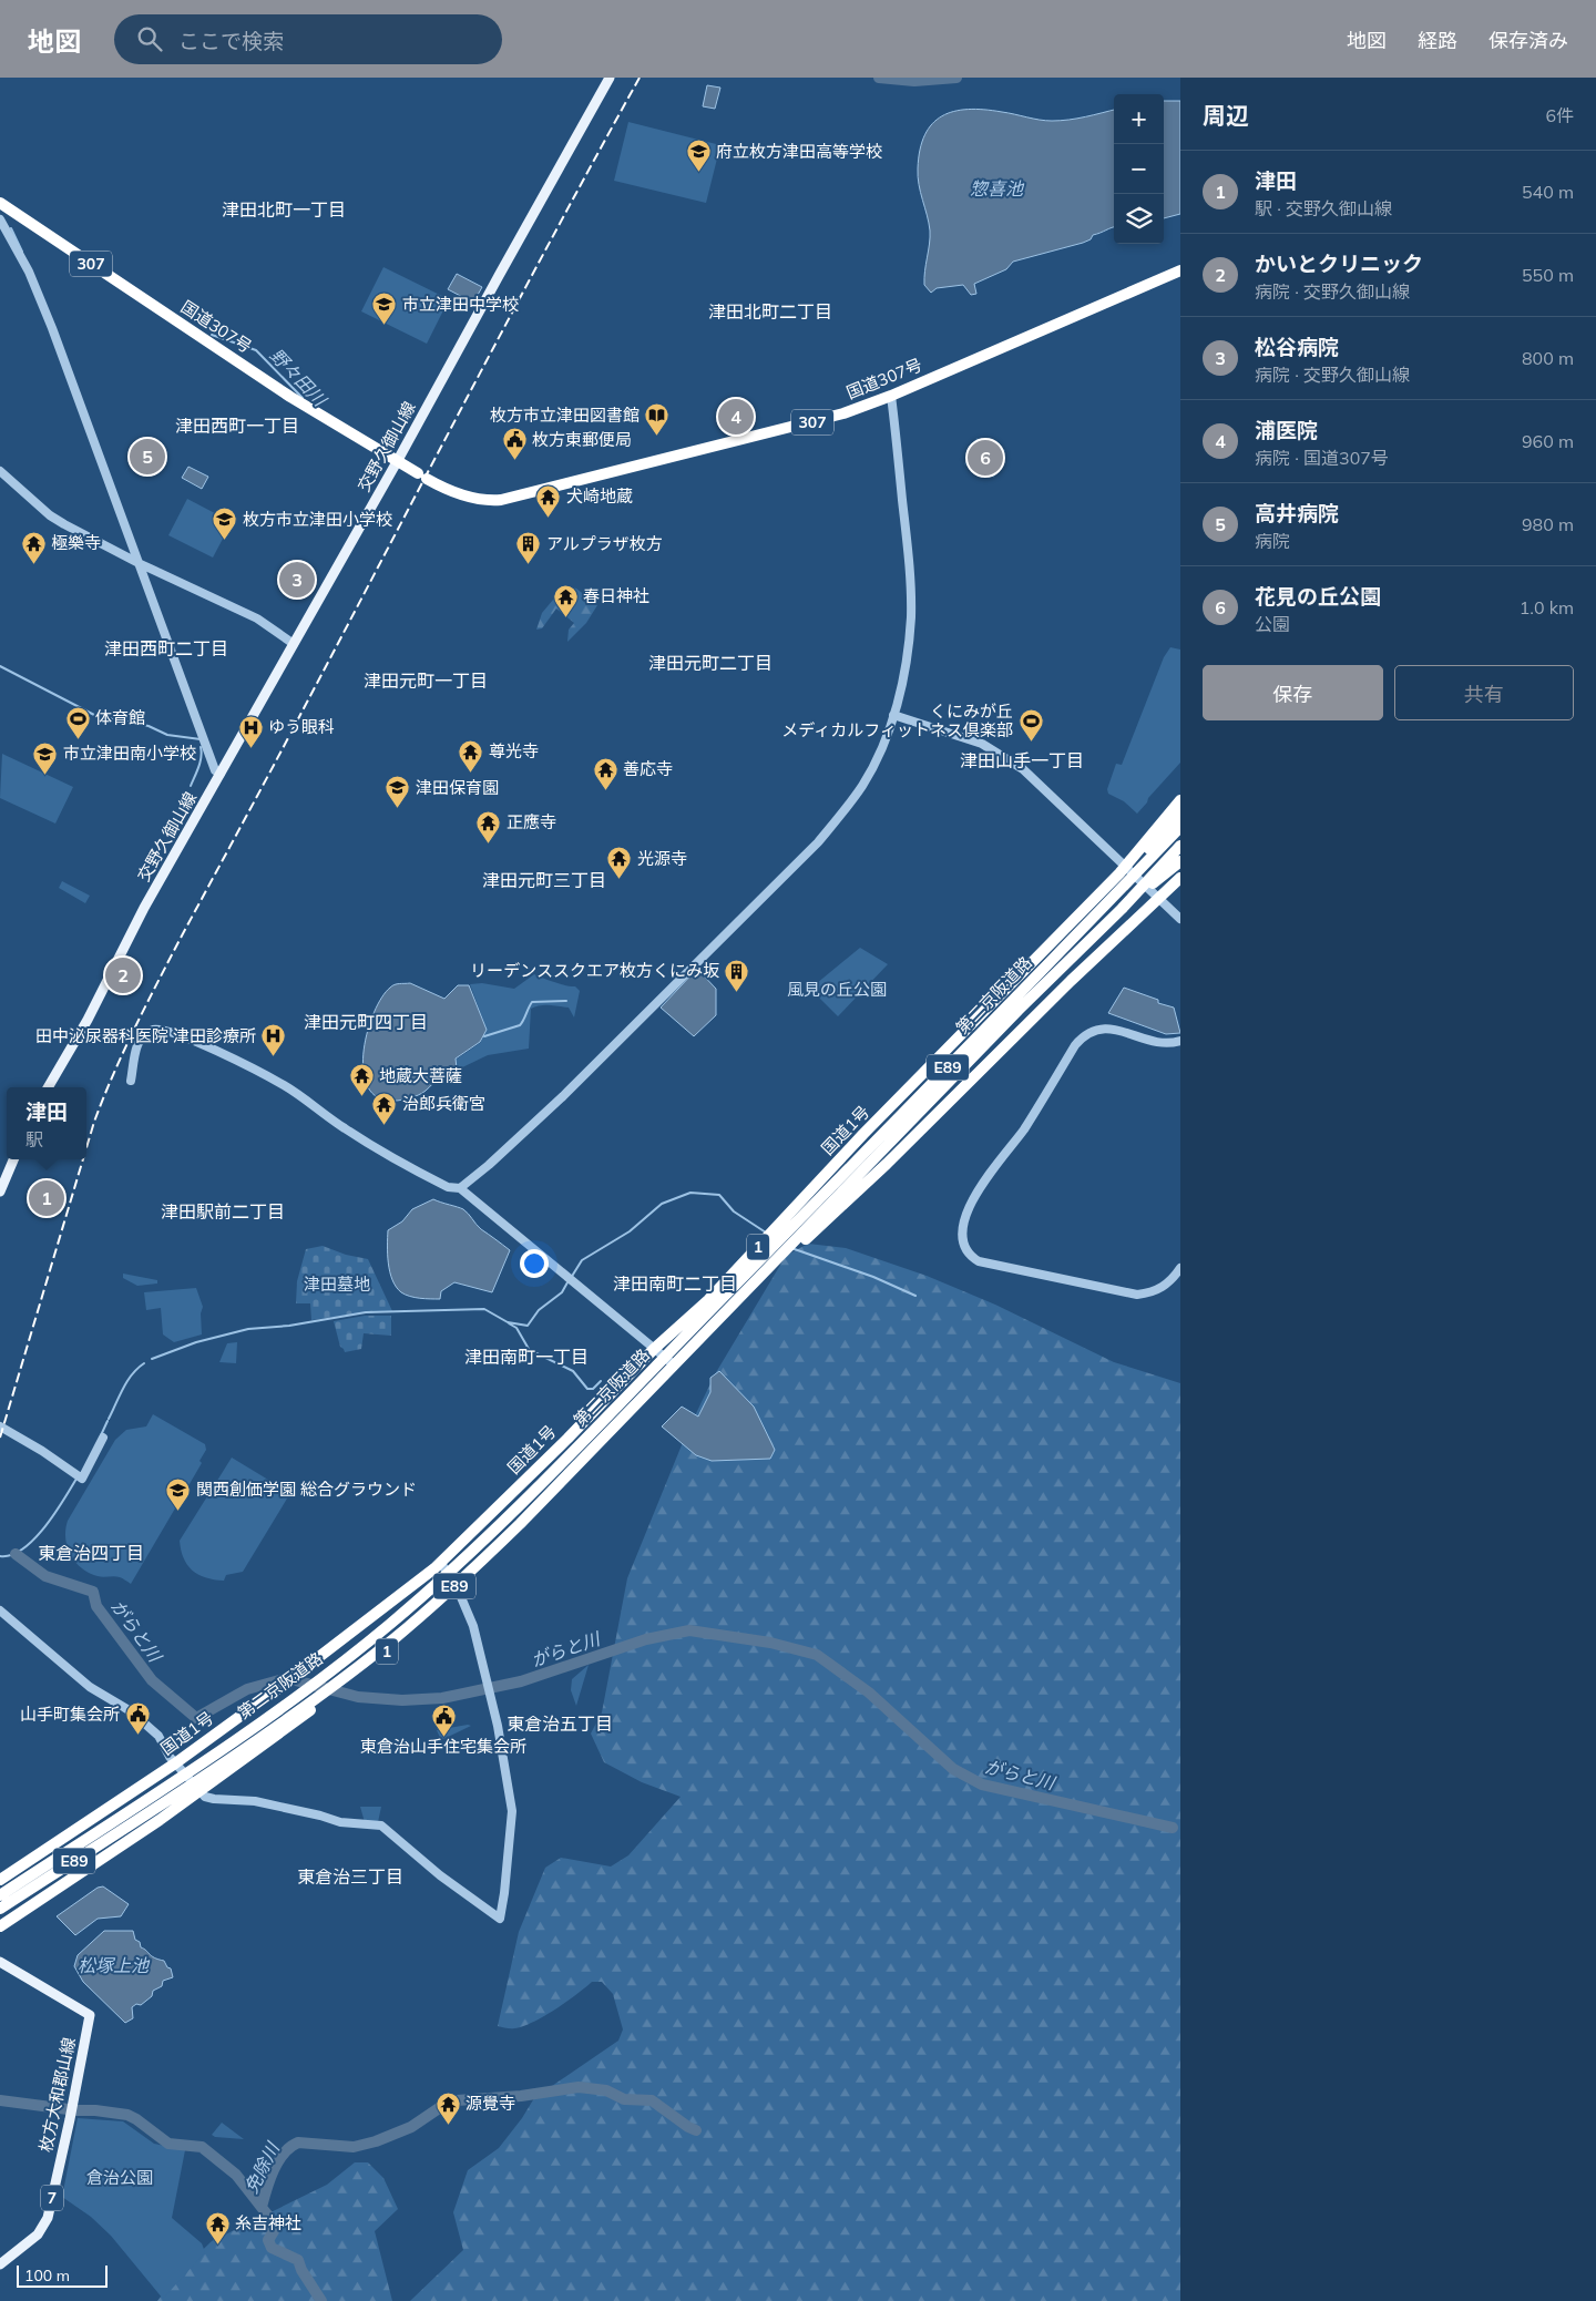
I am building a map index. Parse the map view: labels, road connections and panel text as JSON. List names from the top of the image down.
{
  "streets": {
    "highway": [
      "307",
      "国道307号",
      "第二京阪道路",
      "E89",
      "国道1号",
      "1"
    ],
    "main road": ["交野久御山線", "枚方大和郡山線", "7"]
  },
  "crossings": [
    ["国道307号", "交野久御山線"],
    ["第二京阪道路", "1"]
  ],
  "districts": [
    "津田北町一丁目",
    "津田北町二丁目",
    "津田西町一丁目",
    "津田西町二丁目",
    "津田元町二丁目",
    "津田元町一丁目",
    "津田山手一丁目",
    "津田元町三丁目",
    "津田元町四丁目",
    "津田駅前二丁目",
    "津田南町二丁目",
    "津田南町一丁目",
    "東倉治四丁目",
    "東倉治五丁目",
    "東倉治三丁目"
  ],
  "water": [
    "惣喜池",
    "野々田川",
    "がらと川",
    "松塚上池",
    "免除川"
  ],
  "parks": ["風見の丘公園", "津田墓地", "倉治公園"],
  "places": {
    "school or university": [
      "府立枚方津田高等学校",
      "市立津田中学校",
      "枚方市立津田小学校",
      "市立津田南小学校",
      "津田保育園",
      "関西創価学園 総合グラウンド"
    ],
    "library": ["枚方市立津田図書館"],
    "public building": ["枚方東郵便局", "山手町集会所", "東倉治山手住宅集会所"],
    "temple": [
      "犬崎地蔵",
      "極樂寺",
      "春日神社",
      "尊光寺",
      "善応寺",
      "正應寺",
      "光源寺",
      "地蔵大菩薩",
      "治郎兵衛宮",
      "源覺寺",
      "糸吉神社"
    ],
    "building": ["アルプラザ枚方", "リーデンススクエア枚方くにみ坂"],
    "sports": ["体育館", "くにみが丘 メディカルフィットネス倶楽部"],
    "hospital": ["ゆう眼科", "田中泌尿器科医院 津田診療所"]
  },
  "scale_bar": "100 m",
  "page": {
    "header": "地図",
    "search": "ここで検索",
    "nav": ["地図", "経路", "保存済み"],
    "heading": ["周辺", "6件"],
    "map_buttons": ["+", "−"],
    "list": [
      {
        "mark": "1",
        "name": "津田",
        "note": "駅 · 交野久御山線",
        "value": "540 m"
      },
      {
        "mark": "2",
        "name": "かいとクリニック",
        "note": "病院 · 交野久御山線",
        "value": "550 m"
      },
      {
        "mark": "3",
        "name": "松谷病院",
        "note": "病院 · 交野久御山線",
        "value": "800 m"
      },
      {
        "mark": "4",
        "name": "浦医院",
        "note": "病院 · 国道307号",
        "value": "960 m"
      },
      {
        "mark": "5",
        "name": "高井病院",
        "note": "病院",
        "value": "980 m"
      },
      {
        "mark": "6",
        "name": "花見の丘公園",
        "note": "公園",
        "value": "1.0 km"
      }
    ],
    "pins": [
      "4",
      "5",
      "6",
      "3",
      "2",
      "1"
    ],
    "buttons": ["保存", "共有"],
    "popup": ["津田", "駅"],
    "scale": "100 m"
  }
}
